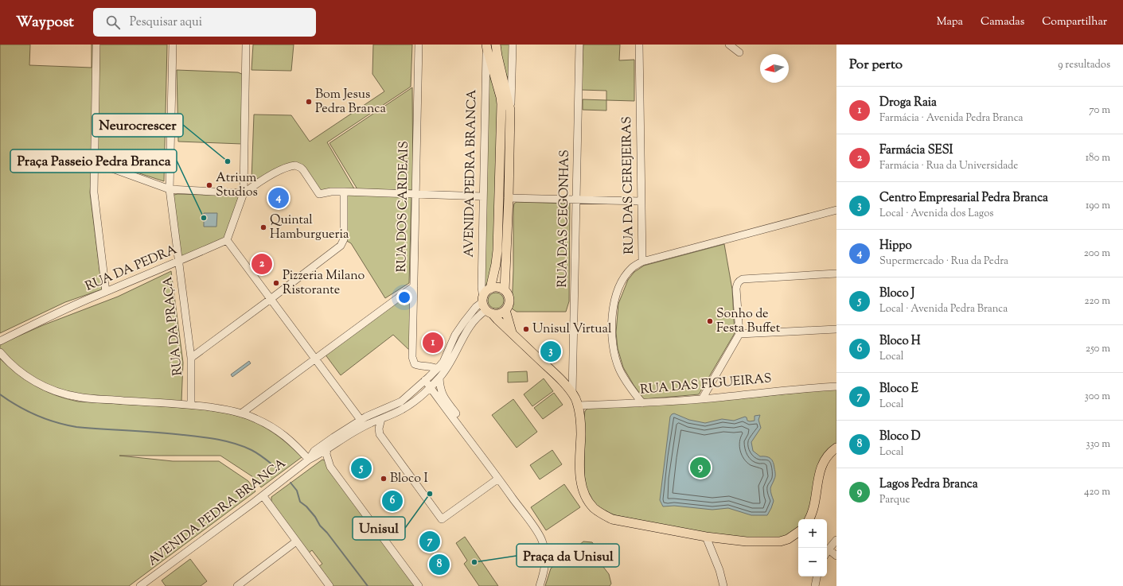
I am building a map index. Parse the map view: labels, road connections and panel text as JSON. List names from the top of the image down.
{
  "streets": {
    "main road": ["AVENIDA PEDRA BRANCA"],
    "street": [
      "RUA DAS CEREJEIRAS",
      "RUA DOS CARDEAIS",
      "RUA DAS CEGONHAS",
      "RUA DA PEDRA",
      "RUA DA PRAÇA",
      "RUA DAS FIGUEIRAS"
    ]
  },
  "crossings": [
    ["AVENIDA PEDRA BRANCA", "RUA DOS CARDEAIS"],
    ["RUA DAS CEREJEIRAS", "RUA DAS FIGUEIRAS"],
    ["RUA DA PEDRA", "RUA DA PRAÇA"]
  ],
  "places": [
    "Bom Jesus Pedra Branca",
    "Neurocrescer",
    "Atrium Studios",
    "Praça Passeio Pedra Branca",
    "Quintal Hamburgueria",
    "Pizzeria Milano Ristorante",
    "Sonho de Festa Buffet",
    "Unisul Virtual",
    "Bloco I",
    "Unisul",
    "Praça da Unisul"
  ],
  "north": "left",
  "page": {
    "header": "Waypost",
    "search": "Pesquisar aqui",
    "nav": ["Mapa", "Camadas", "Compartilhar"],
    "heading": ["Por perto", "9 resultados"],
    "list": [
      {
        "mark": "1",
        "name": "Droga Raia",
        "note": "Farmácia · Avenida Pedra Branca",
        "value": "70 m"
      },
      {
        "mark": "2",
        "name": "Farmácia SESI",
        "note": "Farmácia · Rua da Universidade",
        "value": "180 m"
      },
      {
        "mark": "3",
        "name": "Centro Empresarial Pedra Branca",
        "note": "Local · Avenida dos Lagos",
        "value": "190 m"
      },
      {
        "mark": "4",
        "name": "Hippo",
        "note": "Supermercado · Rua da Pedra",
        "value": "200 m"
      },
      {
        "mark": "5",
        "name": "Bloco J",
        "note": "Local · Avenida Pedra Branca",
        "value": "220 m"
      },
      {
        "mark": "6",
        "name": "Bloco H",
        "note": "Local",
        "value": "250 m"
      },
      {
        "mark": "7",
        "name": "Bloco E",
        "note": "Local",
        "value": "300 m"
      },
      {
        "mark": "8",
        "name": "Bloco D",
        "note": "Local",
        "value": "330 m"
      },
      {
        "mark": "9",
        "name": "Lagos Pedra Branca",
        "note": "Parque",
        "value": "420 m"
      }
    ],
    "pins": [
      "4",
      "2",
      "1",
      "3",
      "9",
      "5",
      "6",
      "7",
      "8"
    ],
    "map_buttons": ["+", "−"]
  }
}
